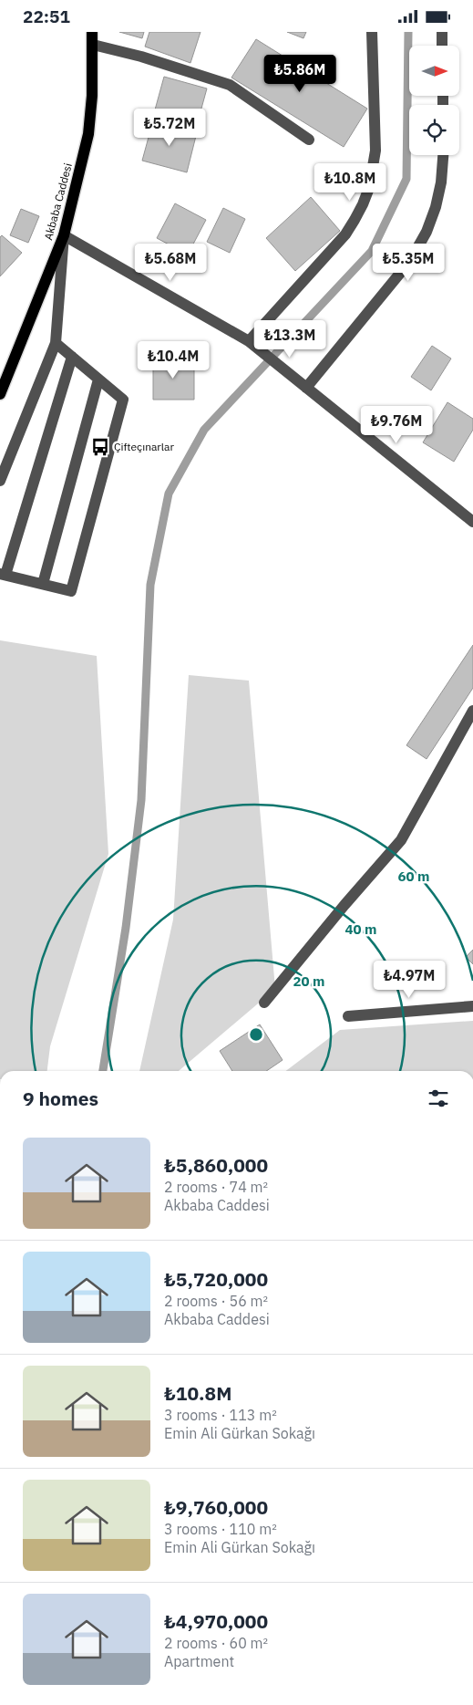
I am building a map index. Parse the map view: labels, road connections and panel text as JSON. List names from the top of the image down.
{
  "streets": {
    "main road": ["Akbaba Caddesi"]
  },
  "places": {
    "bus stop": ["Çifteçınarlar"]
  },
  "north": "right",
  "page": {
    "status": "22:51",
    "price": [
      "₺5.86M",
      "₺5.72M",
      "₺10.8M",
      "₺5.68M",
      "₺5.35M",
      "₺13.3M",
      "₺10.4M",
      "₺9.76M",
      "₺4.97M"
    ],
    "heading": "9 homes",
    "list": [
      {
        "name": "₺5,860,000",
        "note": "2 rooms · 74 m² · Akbaba Caddesi"
      },
      {
        "name": "₺5,720,000",
        "note": "2 rooms · 56 m² · Akbaba Caddesi"
      },
      {
        "name": "₺10.8M",
        "note": "3 rooms · 113 m² · Emin Ali Gürkan Sokağı"
      },
      {
        "name": "₺9,760,000",
        "note": "3 rooms · 110 m² · Emin Ali Gürkan Sokağı"
      },
      {
        "name": "₺4,970,000",
        "note": "2 rooms · 60 m² · Apartment"
      }
    ]
  },
  "rings": ["60 m", "40 m", "20 m"]
}
